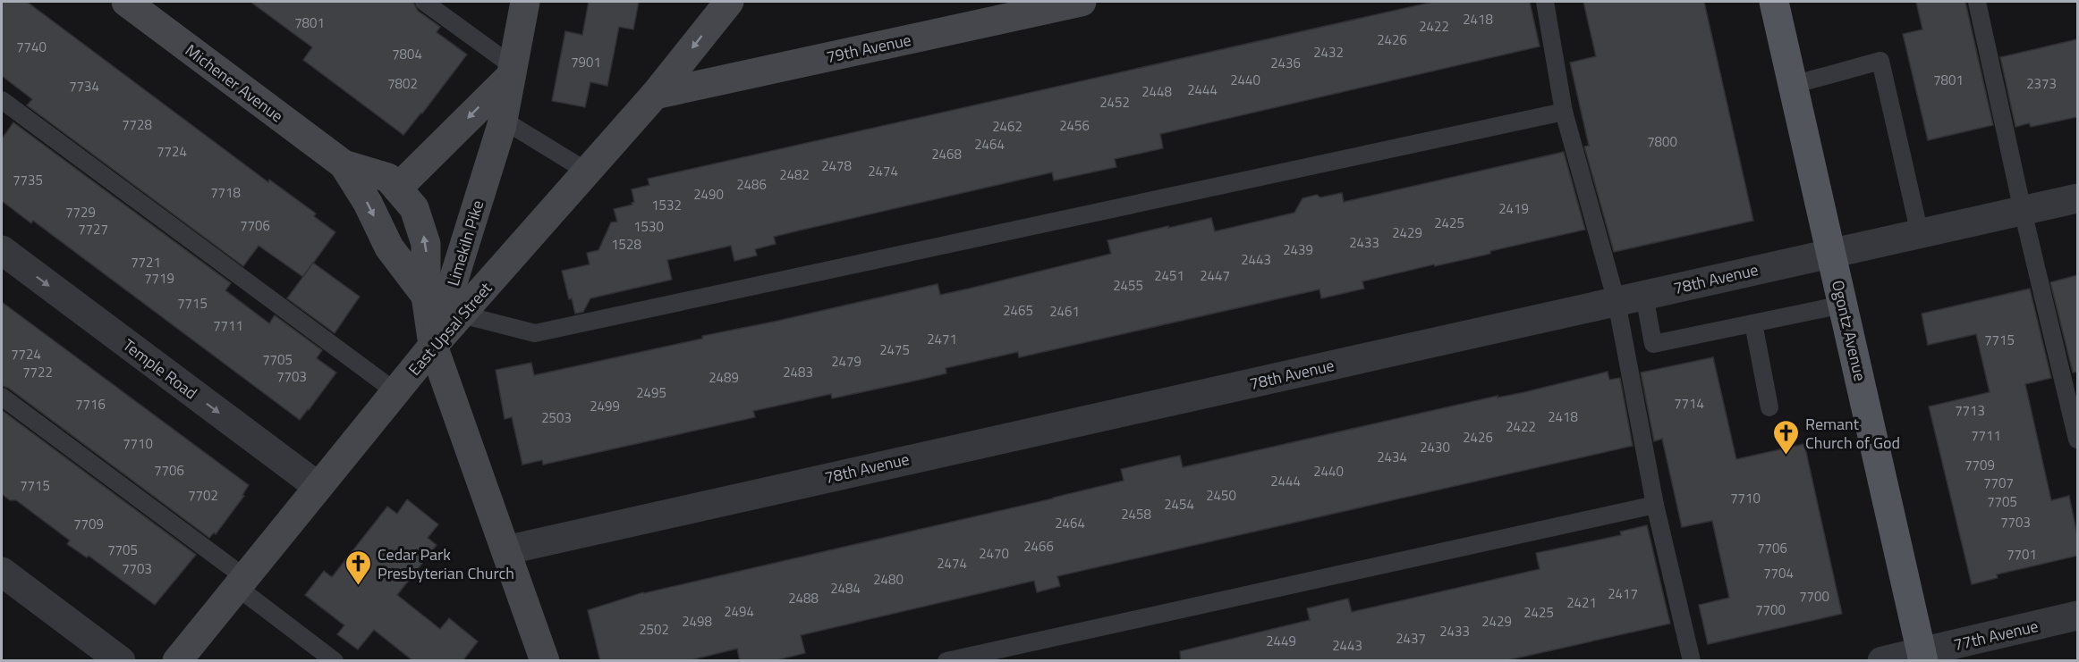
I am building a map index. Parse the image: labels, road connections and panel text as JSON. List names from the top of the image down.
{
  "streets": {
    "main road": ["Ogontz Avenue"],
    "street": [
      "79th Avenue",
      "Michener Avenue",
      "Limekiln Pike",
      "78th Avenue",
      "East Upsal Street",
      "Temple Road",
      "77th Avenue"
    ]
  },
  "crossings": [
    ["79th Avenue", "East Upsal Street"],
    ["Michener Avenue", "Limekiln Pike"],
    ["Michener Avenue", "East Upsal Street"],
    ["Limekiln Pike", "East Upsal Street"],
    ["78th Avenue", "Ogontz Avenue"],
    ["East Upsal Street", "Temple Road"],
    ["Ogontz Avenue", "77th Avenue"]
  ],
  "places": {
    "church": ["Remant Church of God", "Cedar Park Presbyterian Church"]
  },
  "house_numbers": [
    "2418",
    "7801",
    "2422",
    "2426",
    "7740",
    "2432",
    "7804",
    "7901",
    "2436",
    "2440",
    "7801",
    "7802",
    "2373",
    "7734",
    "2444",
    "2448",
    "2452",
    "7728",
    "2456",
    "2462",
    "7800",
    "2464",
    "7724",
    "2468",
    "2478",
    "2474",
    "2482",
    "7735",
    "2486",
    "7718",
    "2490",
    "1532",
    "2419",
    "7729",
    "2425",
    "7706",
    "1530",
    "7727",
    "2429",
    "2433",
    "1528",
    "2439",
    "2443",
    "7721",
    "2451",
    "2447",
    "7719",
    "2455",
    "7715",
    "2465",
    "2461",
    "7711",
    "2471",
    "7715",
    "2475",
    "7724",
    "7705",
    "2479",
    "7722",
    "2483",
    "7703",
    "2489",
    "2495",
    "7714",
    "7716",
    "2499",
    "7713",
    "2418",
    "2503",
    "2422",
    "7711",
    "2426",
    "7710",
    "2430",
    "2434",
    "7709",
    "7706",
    "2440",
    "2444",
    "7707",
    "7715",
    "7702",
    "2450",
    "7710",
    "7705",
    "2454",
    "2458",
    "7703",
    "2464",
    "7709",
    "2466",
    "7706",
    "7705",
    "2470",
    "7701",
    "2474",
    "7703",
    "7704",
    "2480",
    "2484",
    "2417",
    "7700",
    "2488",
    "2421",
    "7700",
    "2494",
    "2425",
    "2498",
    "2429",
    "2502",
    "2433",
    "2437",
    "2449",
    "2443"
  ]
}
